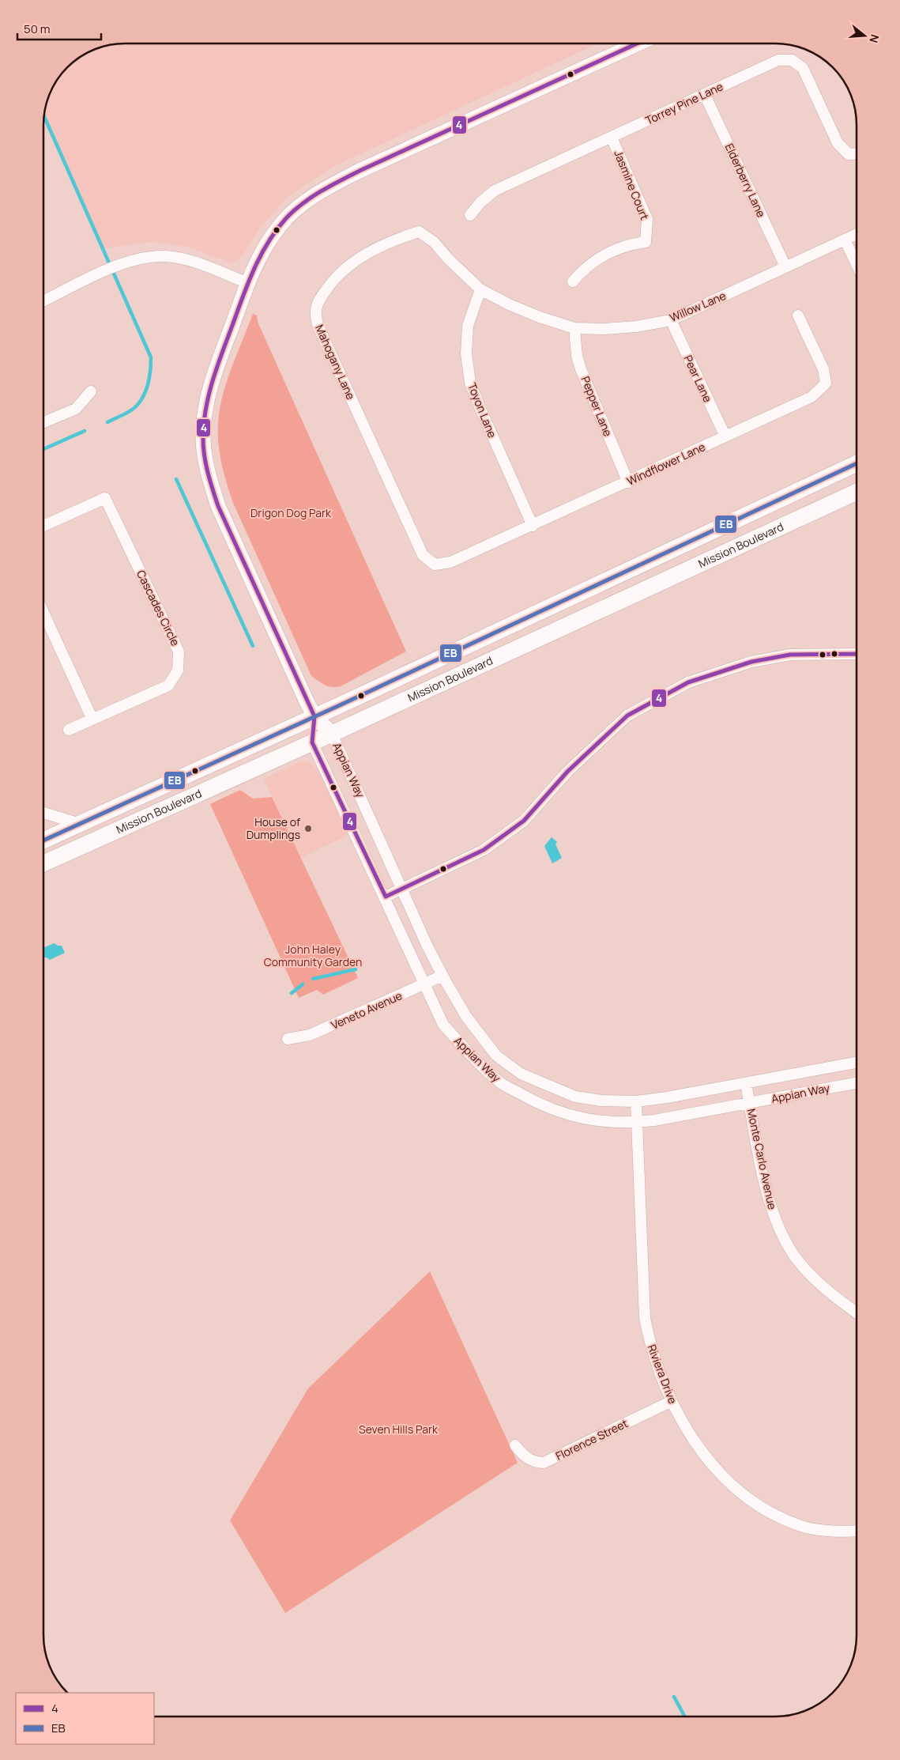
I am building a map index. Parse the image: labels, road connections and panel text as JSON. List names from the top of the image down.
{
  "streets": {
    "main road": ["Mission Boulevard"],
    "street": [
      "Torrey Pine Lane",
      "Elderberry Lane",
      "Jasmine Court",
      "Willow Lane",
      "Mahogany Lane",
      "Pear Lane",
      "Pepper Lane",
      "Toyon Lane",
      "Windflower Lane",
      "Cascades Circle",
      "Appian Way",
      "Veneto Avenue",
      "Monte Carlo Avenue",
      "Riviera Drive",
      "Florence Street"
    ]
  },
  "crossings": [
    ["Torrey Pine Lane", "Elderberry Lane"],
    ["Torrey Pine Lane", "Jasmine Court"],
    ["Elderberry Lane", "Willow Lane"],
    ["Willow Lane", "Mahogany Lane"],
    ["Willow Lane", "Pear Lane"],
    ["Willow Lane", "Pepper Lane"],
    ["Willow Lane", "Toyon Lane"],
    ["Mahogany Lane", "Toyon Lane"],
    ["Mahogany Lane", "Windflower Lane"],
    ["Pear Lane", "Windflower Lane"],
    ["Pepper Lane", "Windflower Lane"],
    ["Toyon Lane", "Windflower Lane"],
    ["Mission Boulevard", "Appian Way"],
    ["Appian Way", "Veneto Avenue"],
    ["Appian Way", "Monte Carlo Avenue"],
    ["Appian Way", "Riviera Drive"],
    ["Riviera Drive", "Florence Street"]
  ],
  "parks": ["Drigon Dog Park", "John Haley Community Garden", "Seven Hills Park"],
  "places": ["House of Dumplings"],
  "lines": ["transit line 4", "transit line EB"],
  "legend": ["4", "EB"],
  "scale_bar": "50 m",
  "north": "right"
}
